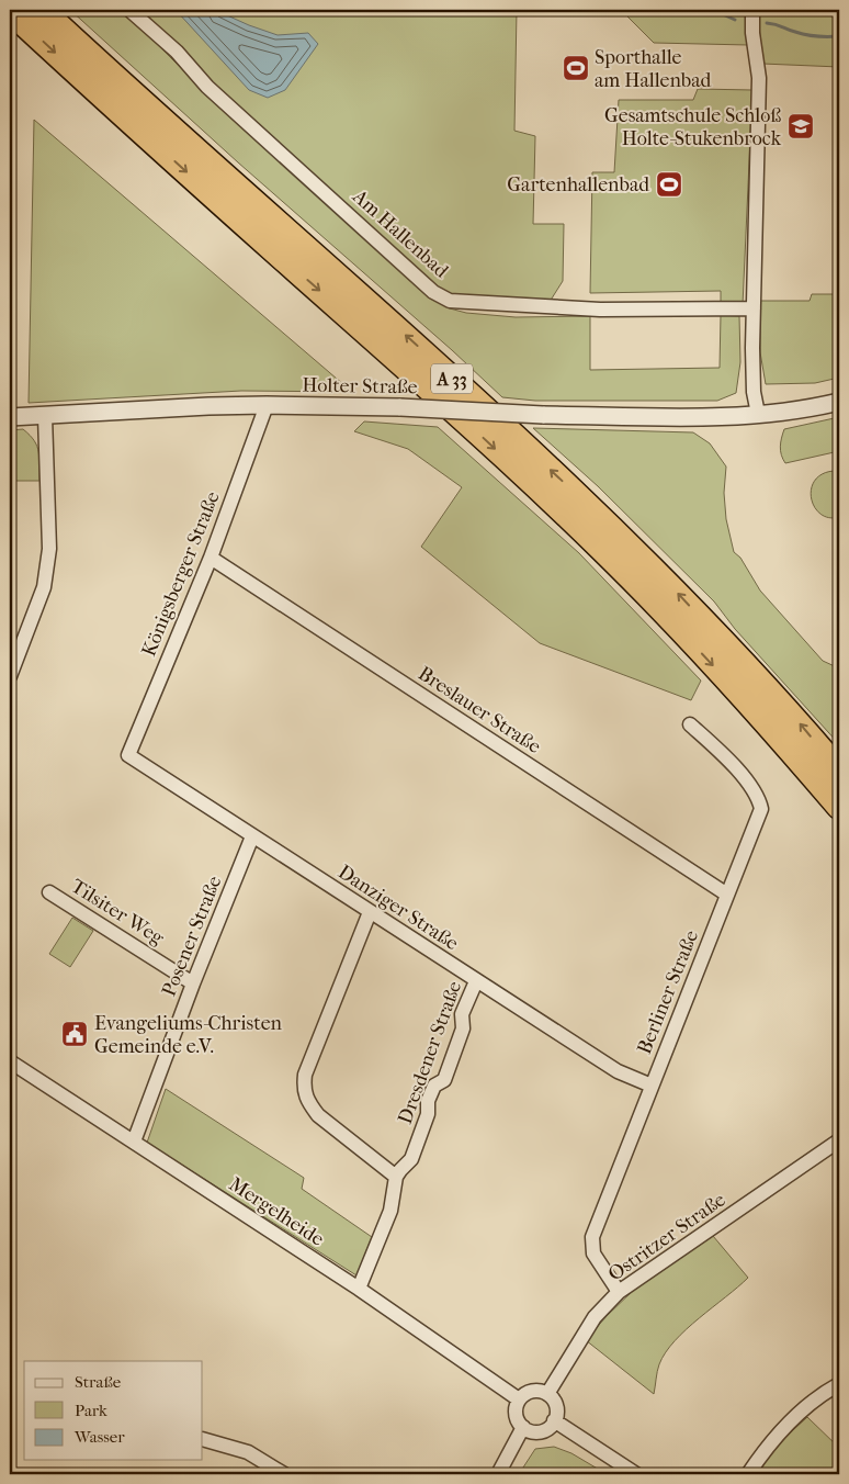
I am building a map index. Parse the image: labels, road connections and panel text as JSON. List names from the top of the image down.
{
  "streets": {
    "highway": ["A 33"],
    "street": [
      "Am Hallenbad",
      "Holter Straße",
      "Königsberger Straße",
      "Breslauer Straße",
      "Danziger Straße",
      "Tilsiter Weg",
      "Posener Straße",
      "Berliner Straße",
      "Dresdener Straße",
      "Mergelheide",
      "Ostritzer Straße"
    ]
  },
  "crossings": [
    ["Holter Straße", "Königsberger Straße"],
    ["Königsberger Straße", "Breslauer Straße"],
    ["Königsberger Straße", "Danziger Straße"],
    ["Breslauer Straße", "Berliner Straße"],
    ["Danziger Straße", "Posener Straße"],
    ["Danziger Straße", "Berliner Straße"],
    ["Danziger Straße", "Dresdener Straße"],
    ["Tilsiter Weg", "Posener Straße"],
    ["Posener Straße", "Mergelheide"],
    ["Berliner Straße", "Ostritzer Straße"],
    ["Dresdener Straße", "Mergelheide"],
    ["Mergelheide", "Ostritzer Straße"]
  ],
  "places": {
    "sports": ["Sporthalle am Hallenbad", "Gartenhallenbad"],
    "school or university": ["Gesamtschule Schloß Holte-Stukenbrock"],
    "public building": ["Evangeliums-Christen Gemeinde e.V."]
  },
  "legend": ["Straße", "Park", "Wasser"]
}
